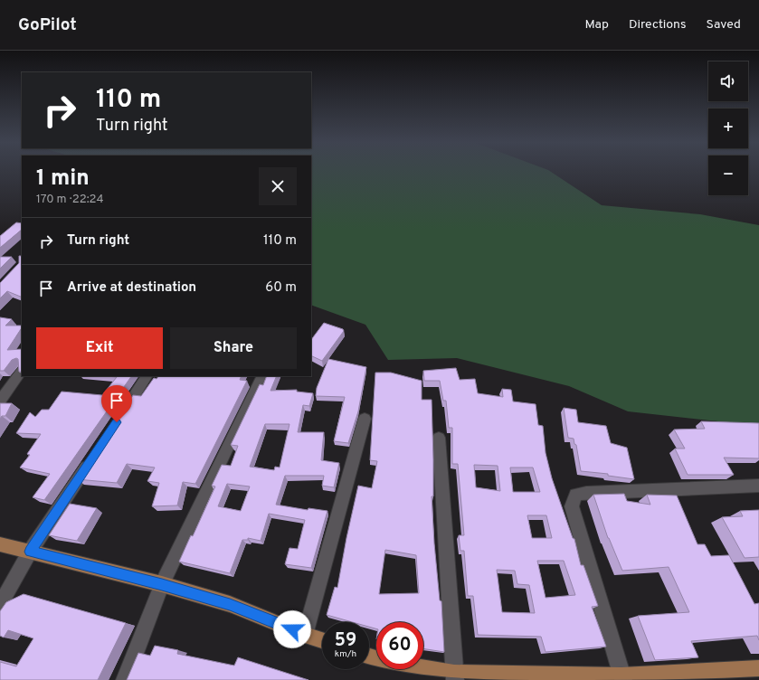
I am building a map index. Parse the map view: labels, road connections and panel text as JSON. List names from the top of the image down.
{
  "page": {
    "header": "GoPilot",
    "nav": ["Map", "Directions", "Saved"],
    "map_buttons": ["+", "−"],
    "turn": ["110 m", "Turn right"],
    "heading": ["1 min", "170 m · 22:24"],
    "list": [
      {
        "name": "Turn right",
        "value": "110 m"
      },
      {
        "name": "Arrive at destination",
        "value": "60 m"
      }
    ],
    "buttons": ["Exit", "Share"],
    "speed": "59 km/h",
    "limit": "60"
  }
}
